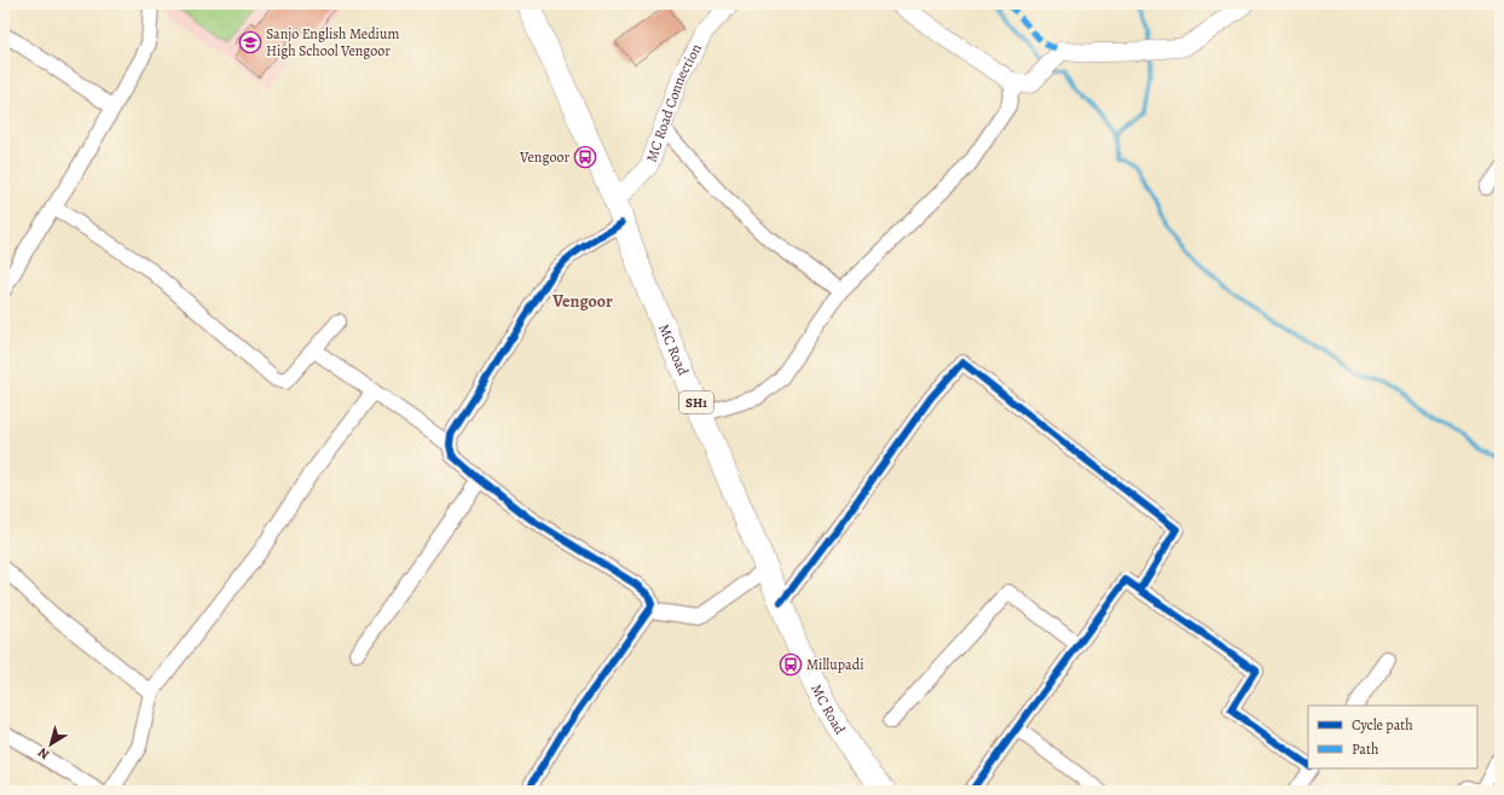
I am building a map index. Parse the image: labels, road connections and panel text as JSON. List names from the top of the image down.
{
  "streets": {
    "main road": ["MC Road", "SH1"],
    "street": ["MC Road Connection"]
  },
  "crossings": [
    ["MC Road Connection", "MC Road"]
  ],
  "districts": ["Vengoor"],
  "places": {
    "school or university": ["Sanjo English Medium High School Vengoor"],
    "bus stop": ["Vengoor", "Millupadi"]
  },
  "legend": ["Cycle path", "Path"],
  "north": "bottom left"
}
